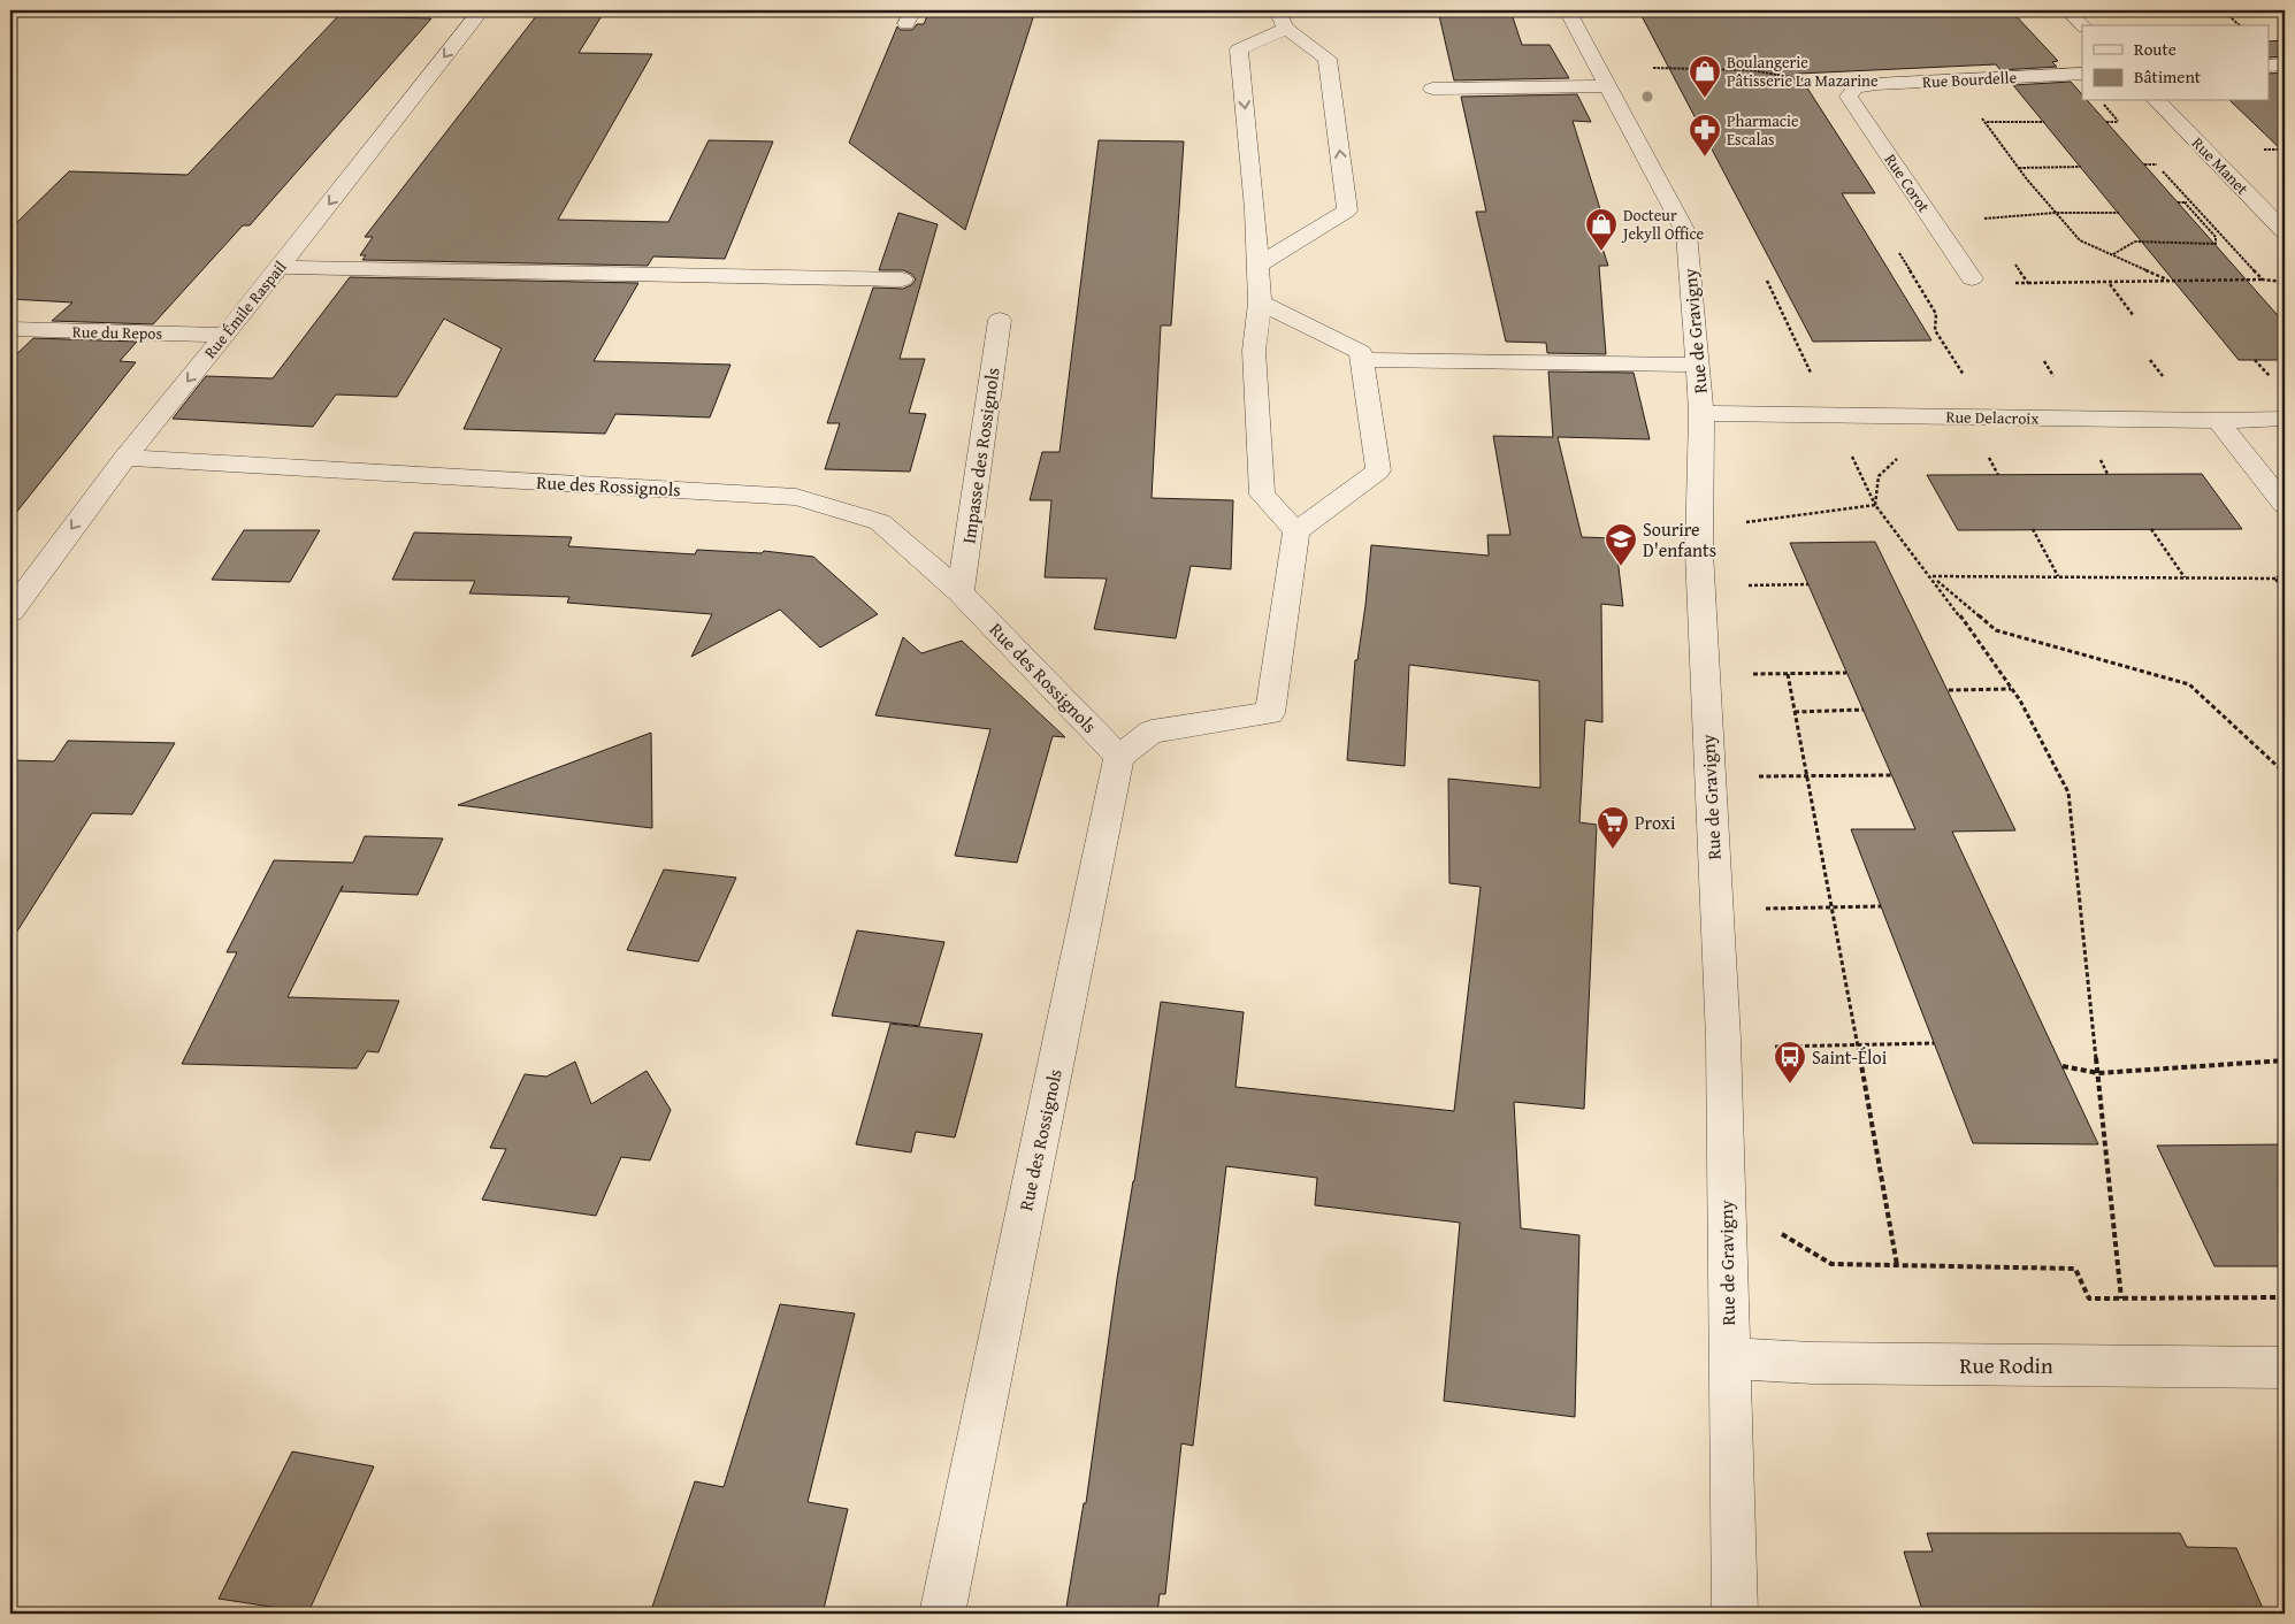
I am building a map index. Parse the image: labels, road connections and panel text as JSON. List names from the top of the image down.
{
  "streets": {
    "street": [
      "Rue Bourdelle",
      "Rue Manet",
      "Rue Corot",
      "Rue Émile Raspail",
      "Rue de Gravigny",
      "Rue du Repos",
      "Rue Delacroix",
      "Impasse des Rossignols",
      "Rue des Rossignols",
      "Rue Rodin"
    ]
  },
  "crossings": [
    ["Rue Bourdelle", "Rue Corot"],
    ["Rue Émile Raspail", "Rue du Repos"],
    ["Rue Émile Raspail", "Rue des Rossignols"],
    ["Rue de Gravigny", "Rue Delacroix"],
    ["Rue de Gravigny", "Rue Rodin"],
    ["Impasse des Rossignols", "Rue des Rossignols"]
  ],
  "one_way": ["Rue Émile Raspail"],
  "places": {
    "shop": ["Boulangerie Pâtisserie La Mazarine", "Docteur Jekyll Office"],
    "pharmacy": ["Pharmacie Escalas"],
    "school or university": ["Sourire D'enfants"],
    "supermarket": ["Proxi"],
    "bus stop": ["Saint-Éloi"]
  },
  "legend": ["Route", "Bâtiment"]
}
